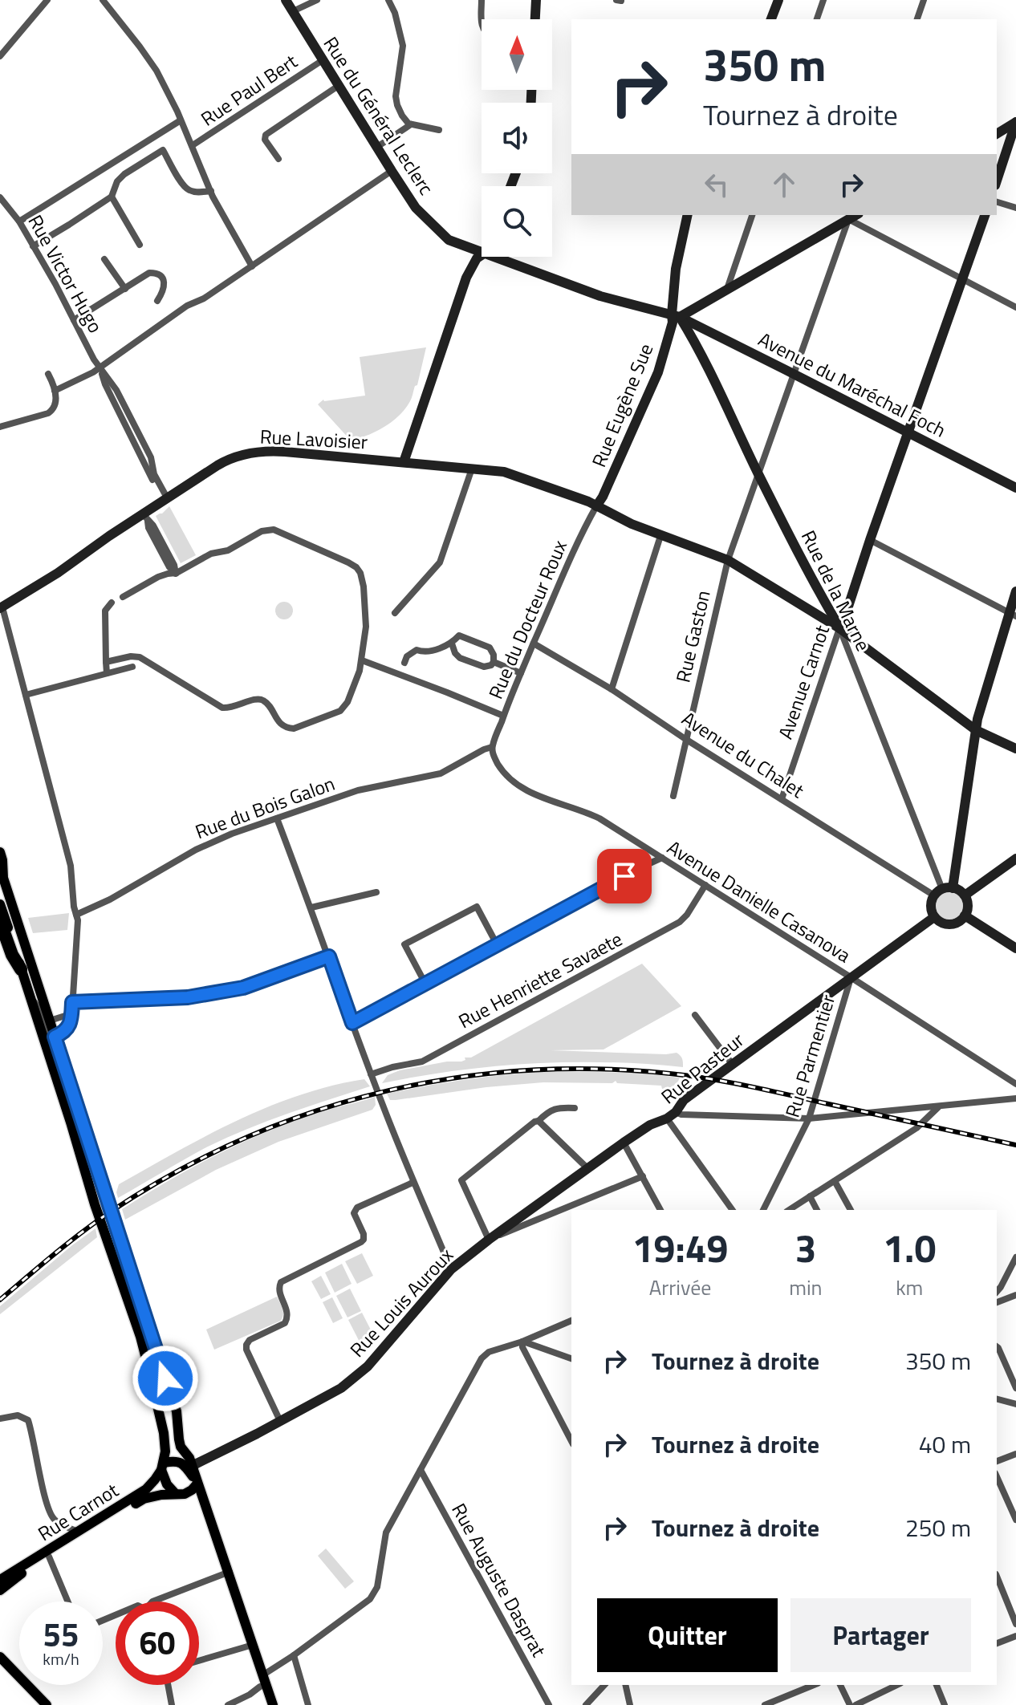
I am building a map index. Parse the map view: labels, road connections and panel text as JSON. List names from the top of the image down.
{
  "streets": {
    "main road": ["Rue Carnot"],
    "street": [
      "Rue Paul Bert",
      "Rue du Général Leclerc",
      "Rue Victor Hugo",
      "Avenue du Maréchal Foch",
      "Rue Eugène Sue",
      "Rue Lavoisier",
      "Rue de la Marne",
      "Rue du Docteur Roux",
      "Rue Gaston",
      "Avenue Carnot",
      "Avenue du Chalet",
      "Rue du Bois Galon",
      "Avenue Danielle Casanova",
      "Rue Henriette Savaete",
      "Rue Parmentier",
      "Rue Pasteur",
      "Rue Louis Auroux",
      "Rue Auguste Dasprat"
    ]
  },
  "crossings": [
    ["Rue Paul Bert", "Rue du Général Leclerc"],
    ["Rue du Général Leclerc", "Avenue du Maréchal Foch"],
    ["Rue du Général Leclerc", "Rue Eugène Sue"],
    ["Rue du Général Leclerc", "Rue de la Marne"],
    ["Rue Victor Hugo", "Rue Lavoisier"],
    ["Avenue du Maréchal Foch", "Rue Eugène Sue"],
    ["Avenue du Maréchal Foch", "Rue de la Marne"],
    ["Avenue du Maréchal Foch", "Rue Gaston"],
    ["Avenue du Maréchal Foch", "Avenue Carnot"],
    ["Rue Eugène Sue", "Rue Lavoisier"],
    ["Rue Eugène Sue", "Rue de la Marne"],
    ["Rue Eugène Sue", "Rue du Docteur Roux"],
    ["Rue Lavoisier", "Rue de la Marne"],
    ["Rue Lavoisier", "Rue du Docteur Roux"],
    ["Rue Lavoisier", "Rue Gaston"],
    ["Rue Lavoisier", "Avenue Carnot"],
    ["Rue de la Marne", "Rue Gaston"],
    ["Rue de la Marne", "Avenue Carnot"],
    ["Rue de la Marne", "Avenue du Chalet"],
    ["Rue de la Marne", "Rue Pasteur"],
    ["Rue du Docteur Roux", "Avenue du Chalet"],
    ["Rue du Docteur Roux", "Rue du Bois Galon"],
    ["Rue du Docteur Roux", "Avenue Danielle Casanova"],
    ["Rue Gaston", "Avenue du Chalet"],
    ["Avenue Carnot", "Avenue du Chalet"],
    ["Avenue du Chalet", "Rue Pasteur"],
    ["Rue du Bois Galon", "Avenue Danielle Casanova"],
    ["Avenue Danielle Casanova", "Rue Henriette Savaete"],
    ["Avenue Danielle Casanova", "Rue Parmentier"],
    ["Avenue Danielle Casanova", "Rue Pasteur"],
    ["Rue Parmentier", "Rue Pasteur"],
    ["Rue Pasteur", "Rue Louis Auroux"]
  ],
  "north": "top",
  "page": {
    "turn": ["350 m", "Tournez à droite"],
    "eta": [
      "19:49",
      "Arrivée",
      "3",
      "min",
      "1.0",
      "km"
    ],
    "list": [
      {
        "name": "Tournez à droite",
        "value": "350 m"
      },
      {
        "name": "Tournez à droite",
        "value": "40 m"
      },
      {
        "name": "Tournez à droite",
        "value": "250 m"
      }
    ],
    "buttons": ["Quitter", "Partager"],
    "speed": "55 km/h",
    "limit": "60"
  }
}
